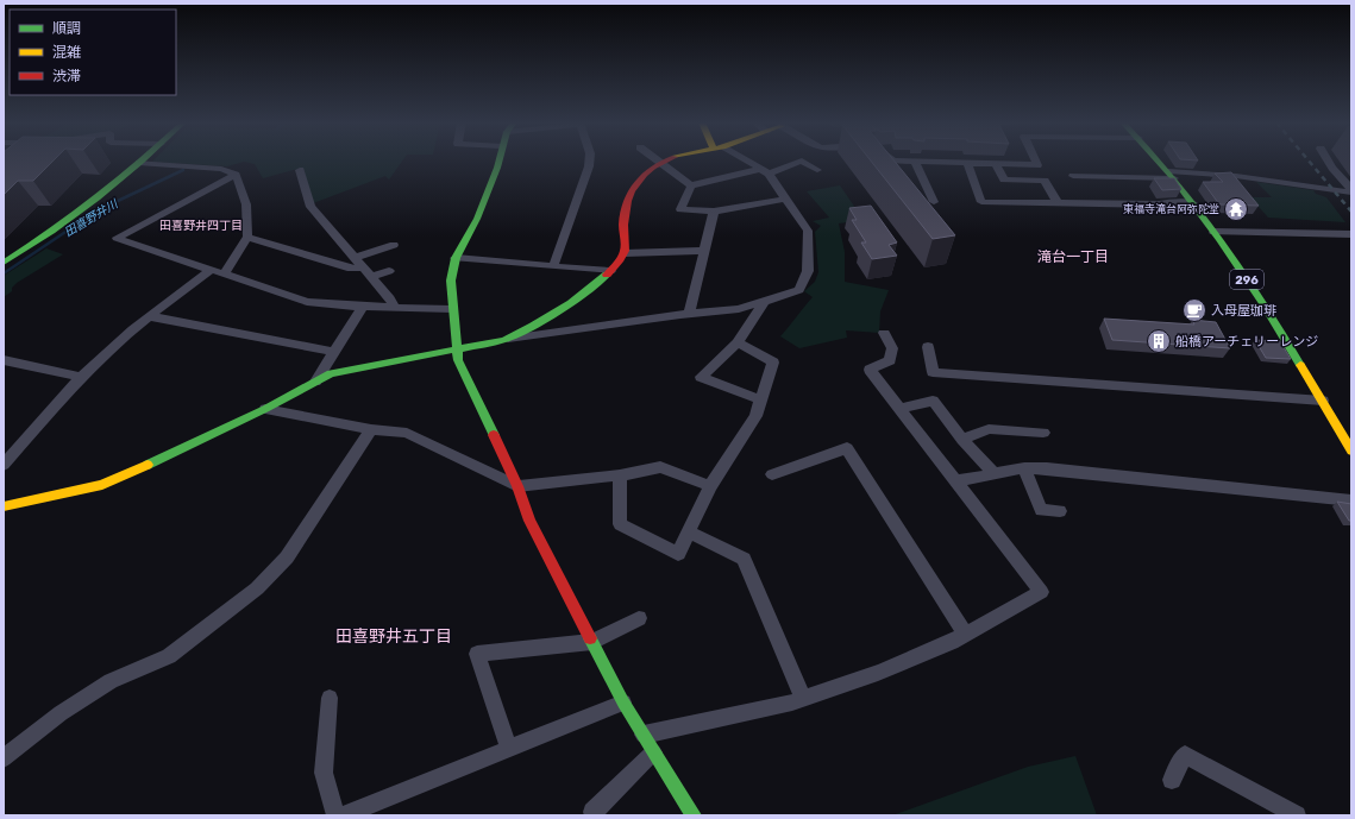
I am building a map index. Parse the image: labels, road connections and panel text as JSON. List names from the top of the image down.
{
  "streets": {
    "main road": ["296"]
  },
  "districts": ["田喜野井四丁目", "滝台一丁目", "田喜野井五丁目"],
  "water": ["田喜野井川"],
  "places": {
    "temple": ["東福寺滝台阿弥陀堂"],
    "cafe": ["入母屋珈琲"],
    "building": ["船橋アーチェリーレンジ"]
  },
  "legend": ["順調", "混雑", "渋滞"]
}
